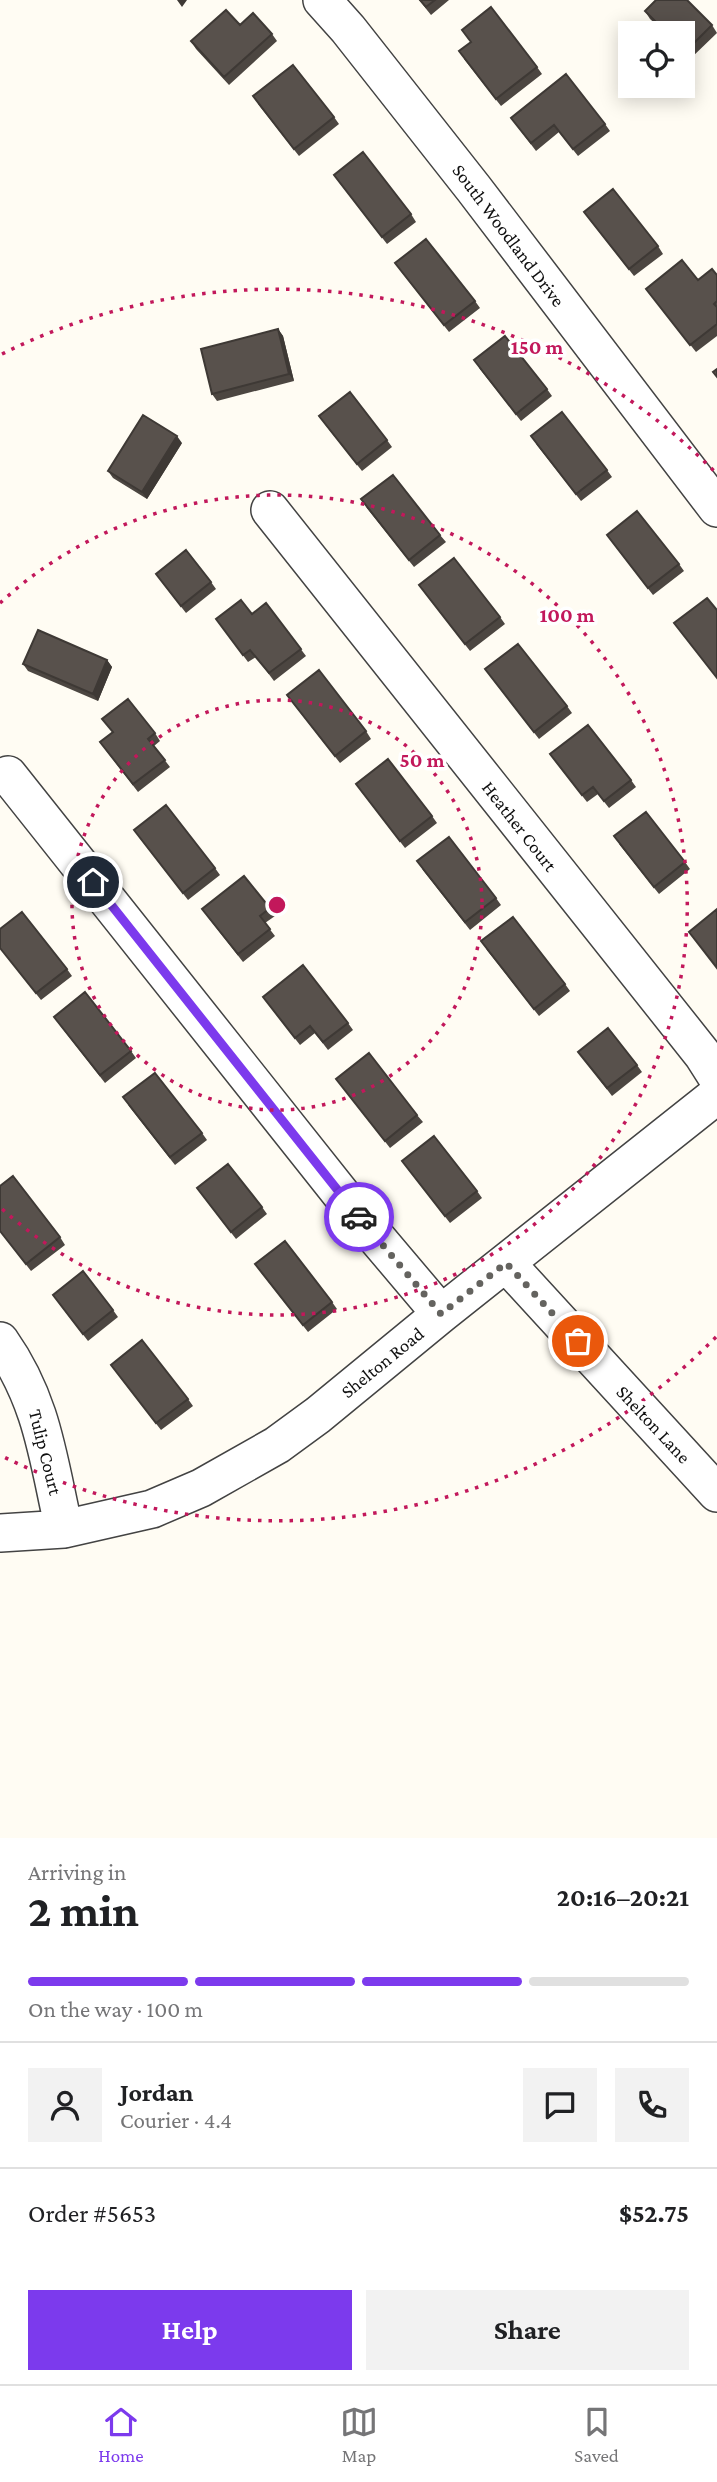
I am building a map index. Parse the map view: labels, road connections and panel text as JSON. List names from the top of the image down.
{
  "streets": {
    "street": [
      "South Woodland Drive",
      "Heather Court",
      "Shelton Road",
      "Shelton Lane",
      "Tulip Court"
    ]
  },
  "crossings": [
    ["Shelton Road", "Shelton Lane"],
    ["Shelton Road", "Tulip Court"]
  ],
  "page": {
    "heading": ["2 min", "Arriving in", "20:16–20:21"],
    "panel": [
      "Jordan",
      "Courier · 4.4",
      "Order #5653",
      "$52.75"
    ],
    "bar": "On the way · 100 m",
    "buttons": ["Help", "Share"],
    "tabs": ["Home", "Map", "Saved"]
  },
  "rings": ["150 m", "100 m", "50 m"]
}
